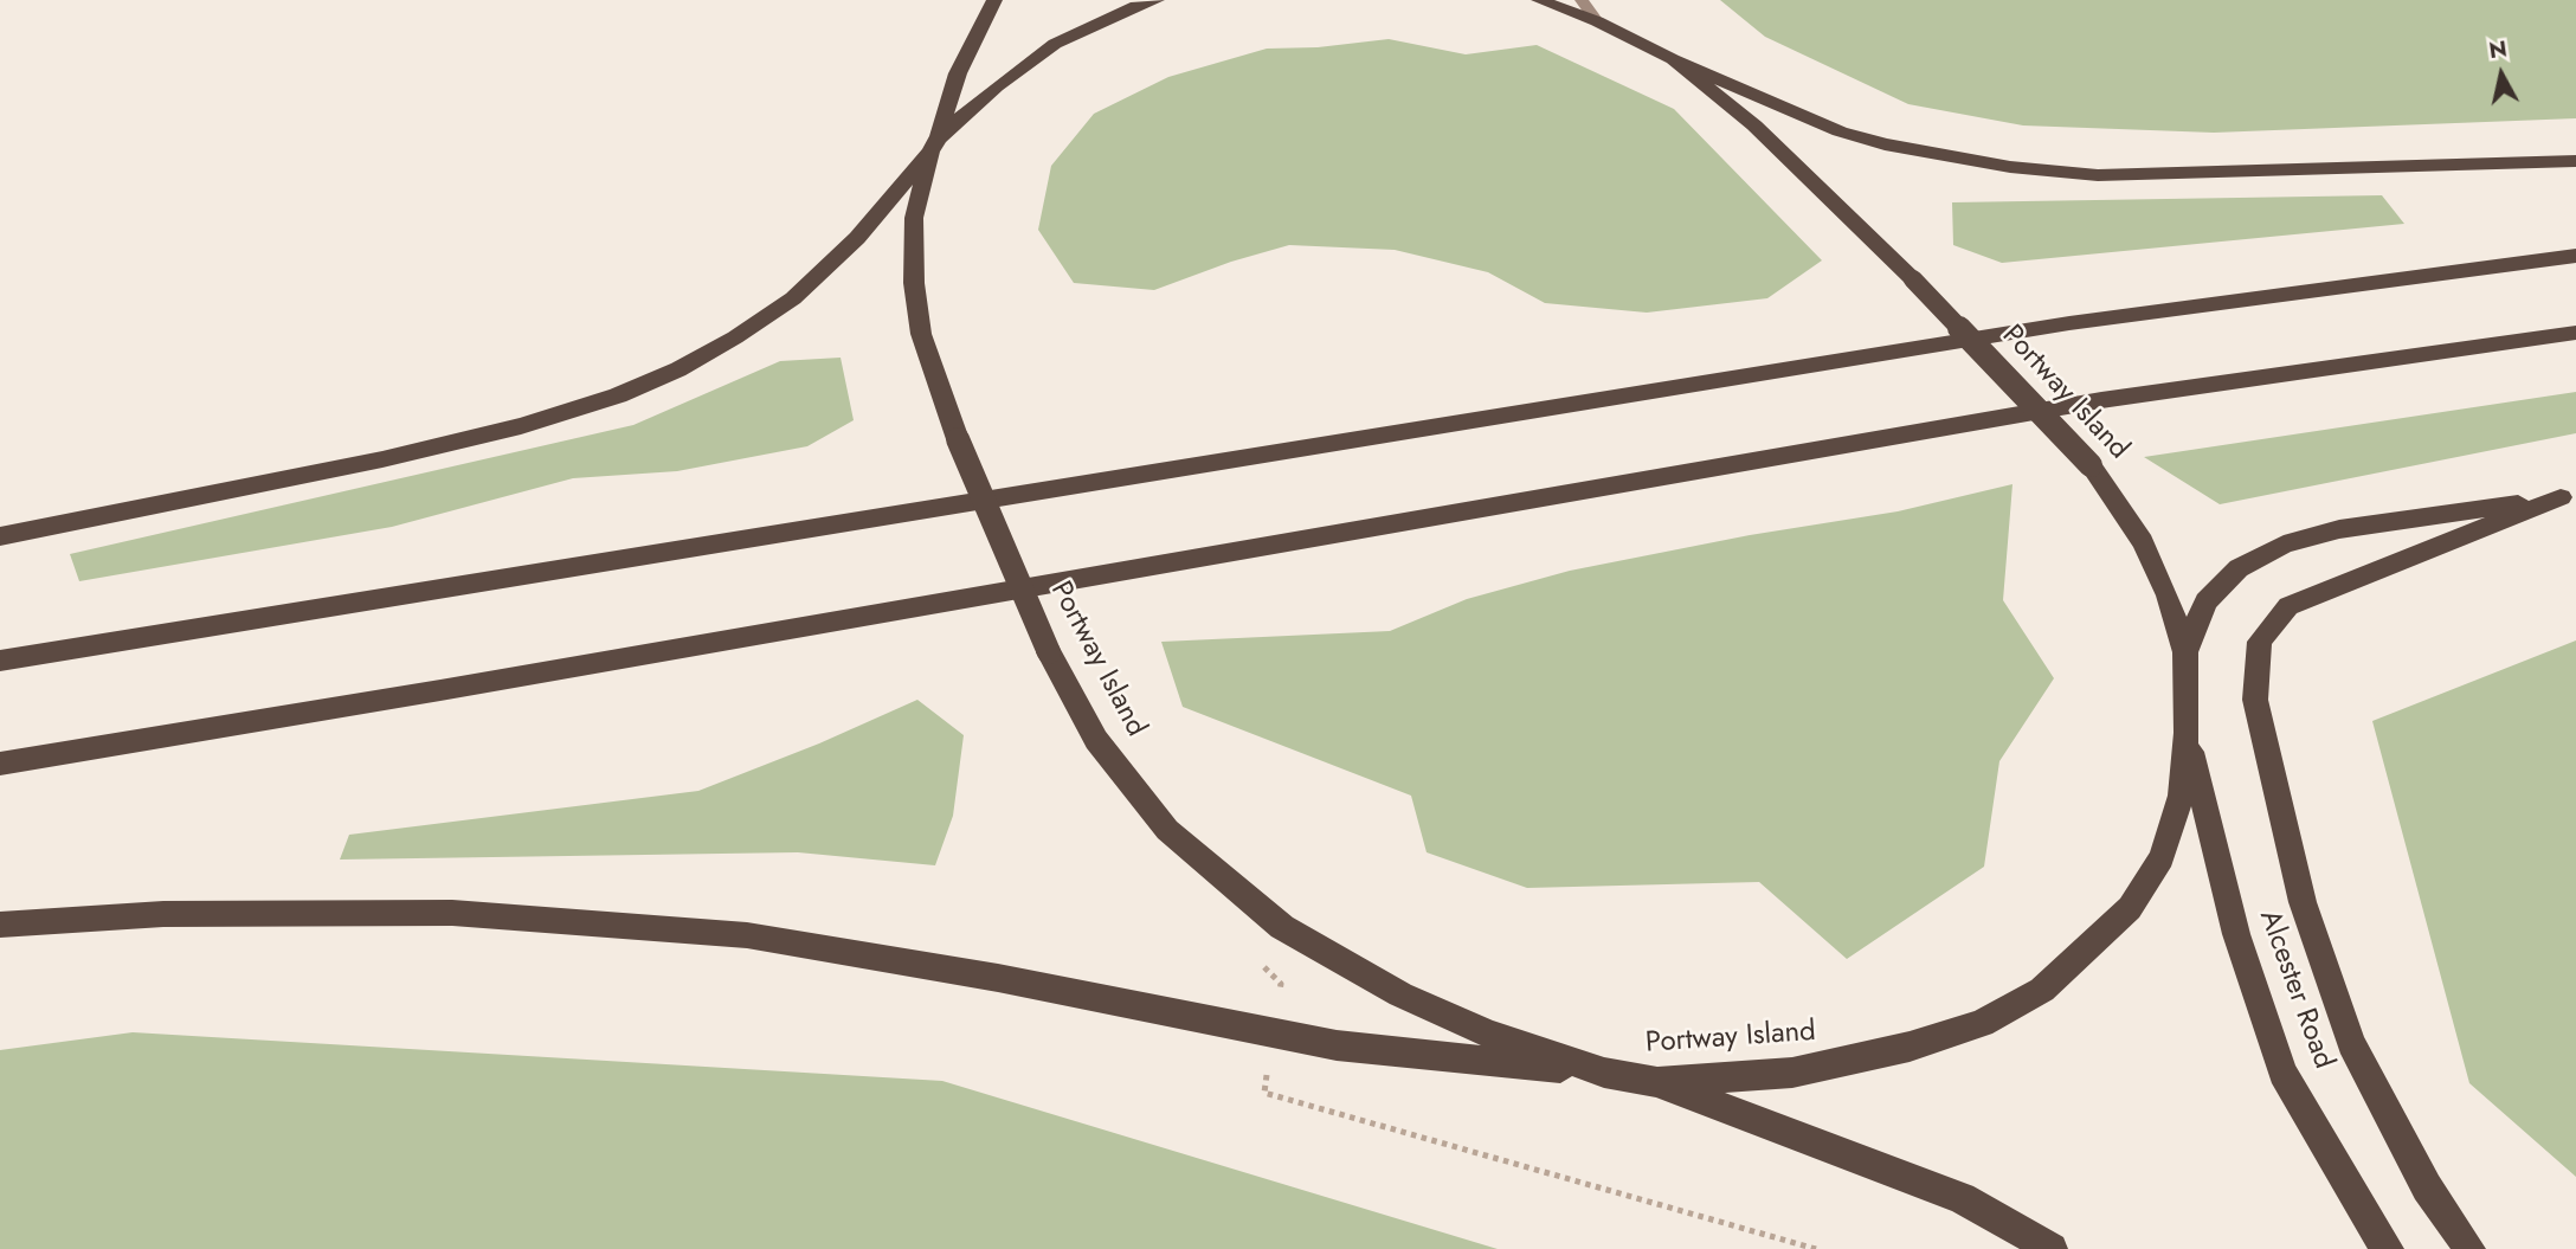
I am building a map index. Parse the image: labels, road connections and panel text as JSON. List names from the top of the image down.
{
  "streets": {
    "highway": ["Portway Island", "Alcester Road"]
  },
  "crossings": [
    ["Portway Island", "Alcester Road"]
  ],
  "north": "top"
}
